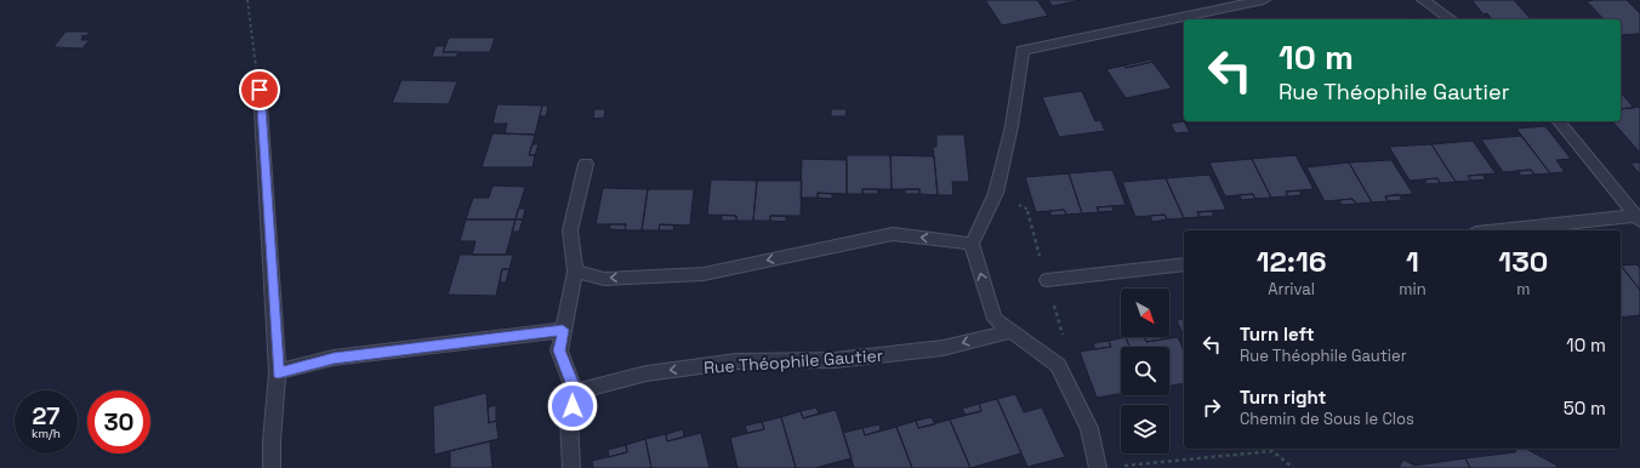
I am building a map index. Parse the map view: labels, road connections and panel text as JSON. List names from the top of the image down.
{
  "streets": {
    "street": ["Rue Théophile Gautier"]
  },
  "north": "bottom right",
  "page": {
    "turn": ["10 m", "Rue Théophile Gautier"],
    "eta": [
      "12:16",
      "Arrival",
      "1",
      "min",
      "130",
      "m"
    ],
    "list": [
      {
        "name": "Turn left",
        "note": "Rue Théophile Gautier",
        "value": "10 m"
      },
      {
        "name": "Turn right",
        "note": "Chemin de Sous le Clos",
        "value": "50 m"
      }
    ],
    "speed": "27 km/h",
    "limit": "30"
  }
}
